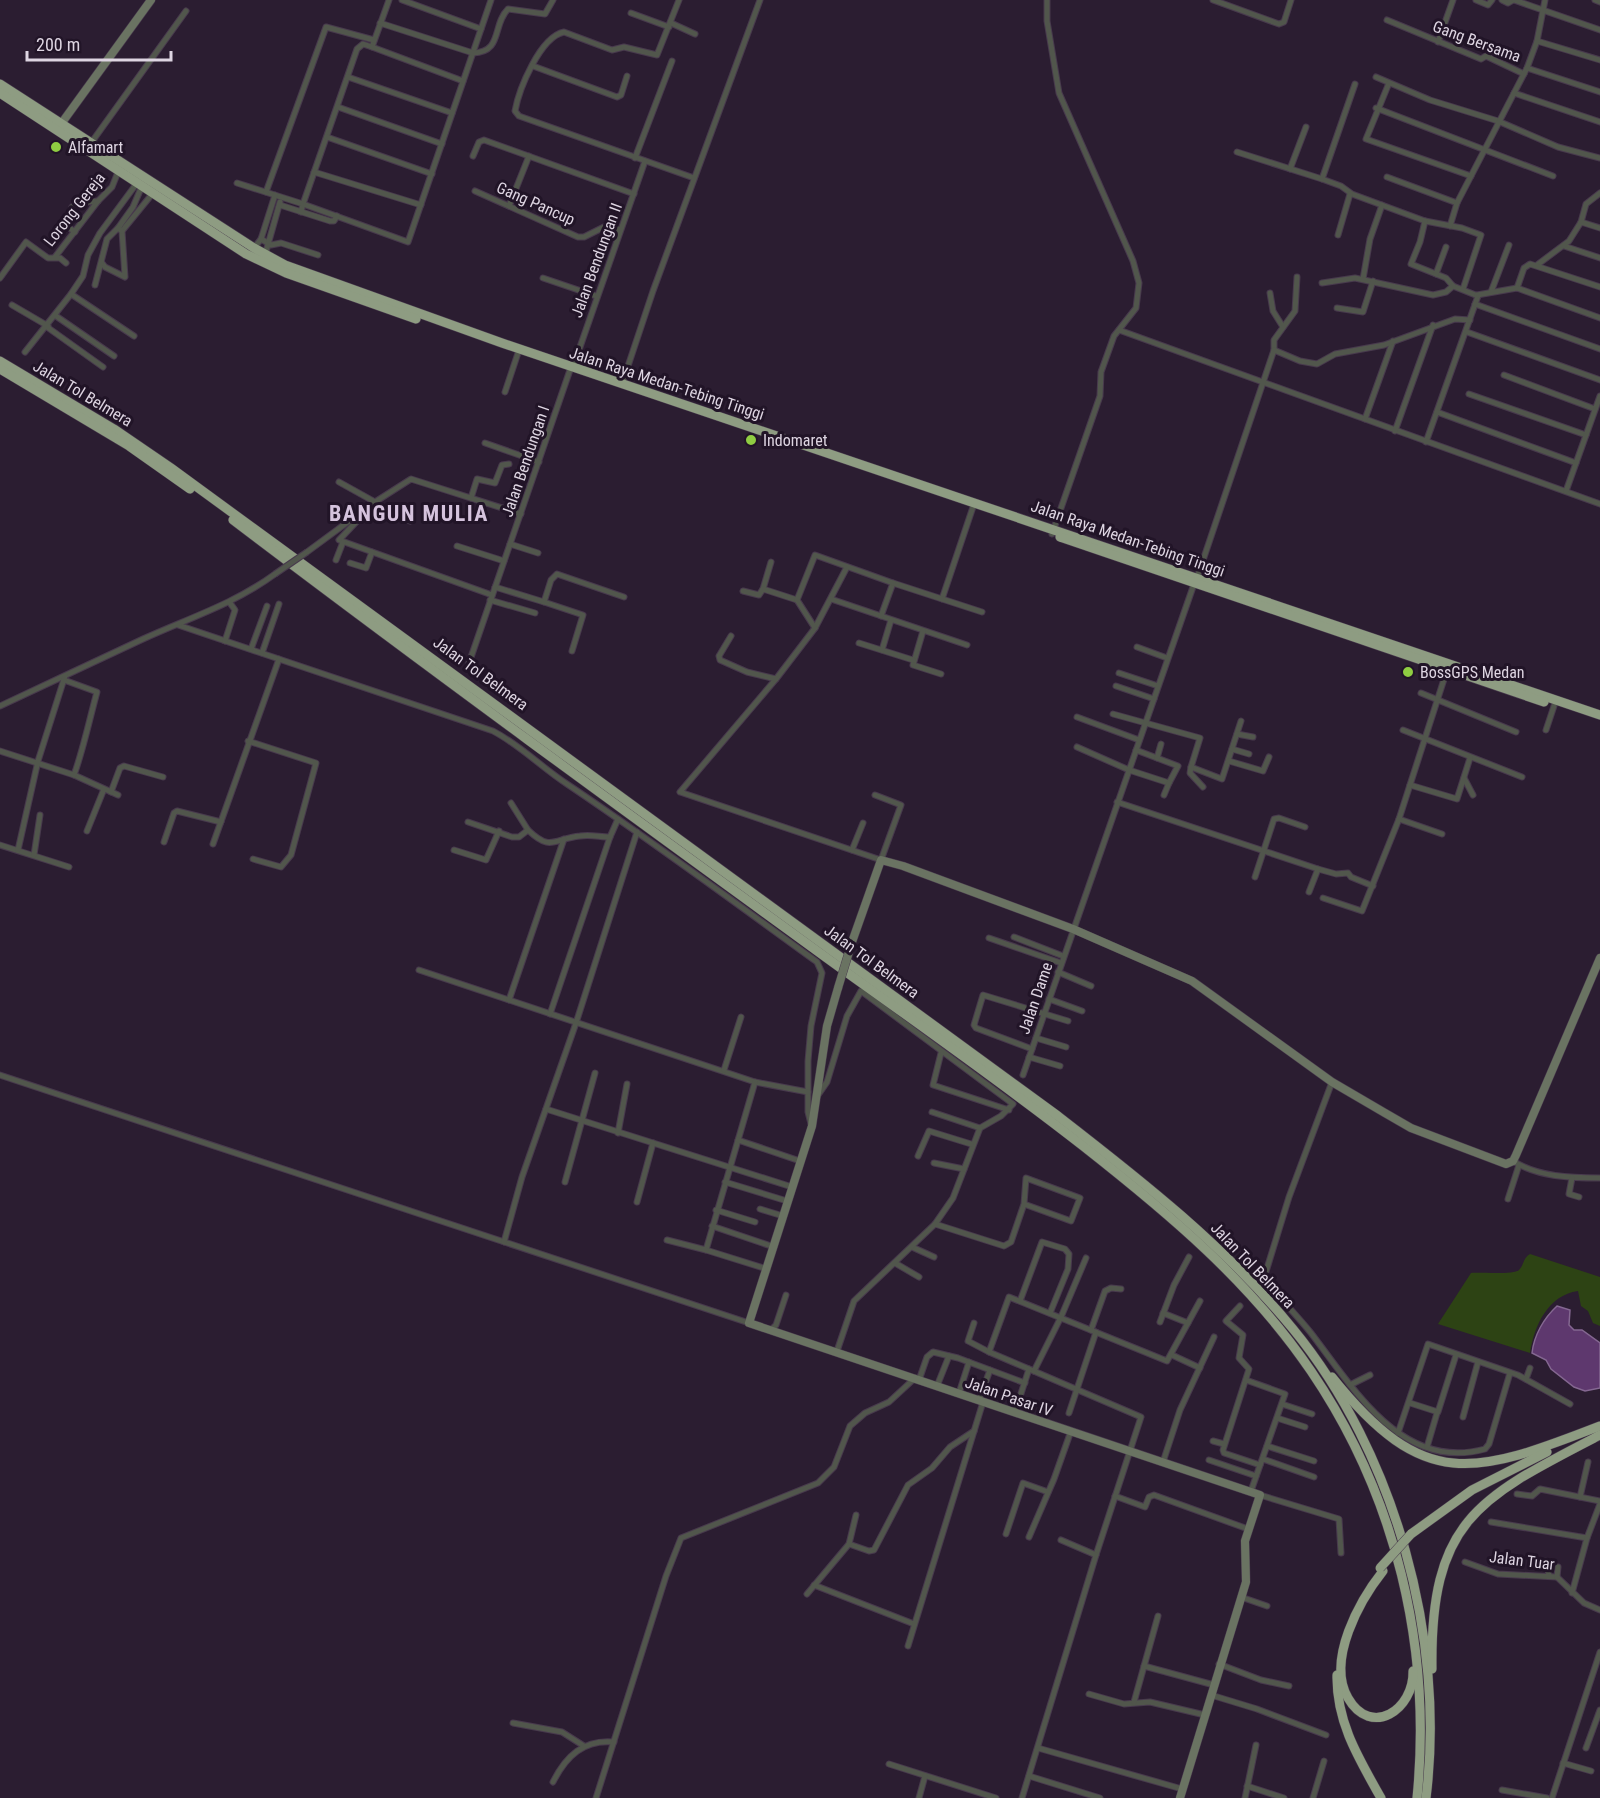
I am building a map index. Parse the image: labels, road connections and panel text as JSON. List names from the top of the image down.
{
  "streets": {
    "highway": ["Jalan Raya Medan-Tebing Tinggi", "Jalan Tol Belmera"],
    "street": [
      "Gang Bersama",
      "Gang Pancup",
      "Lorong Gereja",
      "Jalan Bendungan II",
      "Jalan Bendungan I",
      "Jalan Dame",
      "Jalan Pasar IV",
      "Jalan Tuar"
    ]
  },
  "crossings": [
    ["Gang Pancup", "Jalan Bendungan II"],
    ["Lorong Gereja", "Jalan Raya Medan-Tebing Tinggi"],
    ["Jalan Bendungan II", "Jalan Raya Medan-Tebing Tinggi"],
    ["Jalan Bendungan II", "Jalan Bendungan I"],
    ["Jalan Raya Medan-Tebing Tinggi", "Jalan Bendungan I"],
    ["Jalan Raya Medan-Tebing Tinggi", "Jalan Dame"]
  ],
  "districts": ["BANGUN MULIA"],
  "places": ["Alfamart", "Indomaret", "BossGPS Medan"],
  "scale_bar": "200 m"
}
